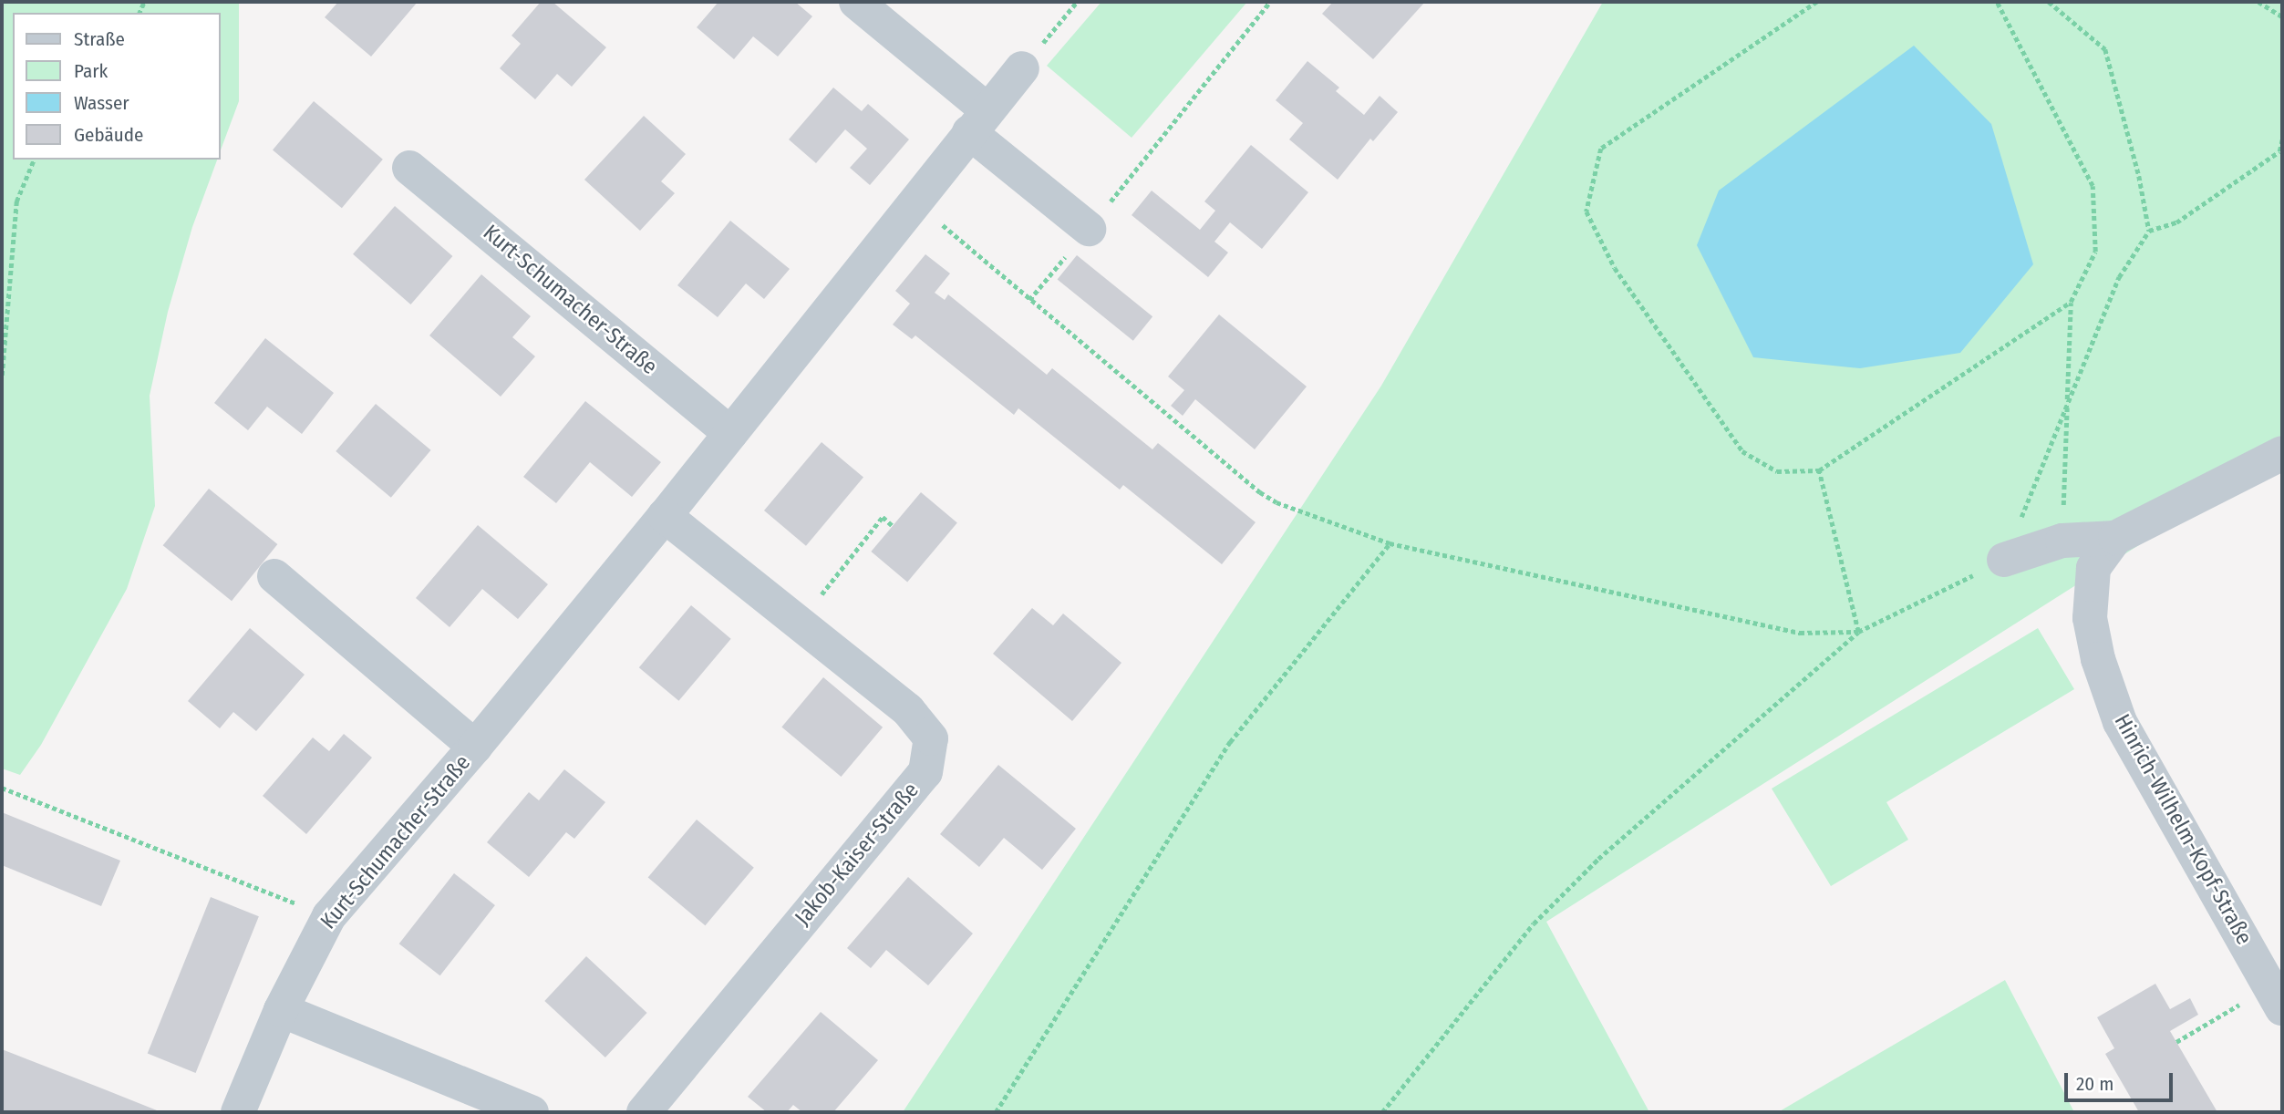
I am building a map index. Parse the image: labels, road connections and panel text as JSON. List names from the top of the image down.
{
  "streets": {
    "street": ["Kurt-Schumacher-Straße", "Hinrich-Wilhelm-Kopf-Straße", "Jakob-Kaiser-Straße"]
  },
  "crossings": [
    ["Kurt-Schumacher-Straße", "Jakob-Kaiser-Straße"]
  ],
  "legend": [
    "Straße",
    "Park",
    "Wasser",
    "Gebäude"
  ],
  "scale_bar": "20 m"
}
